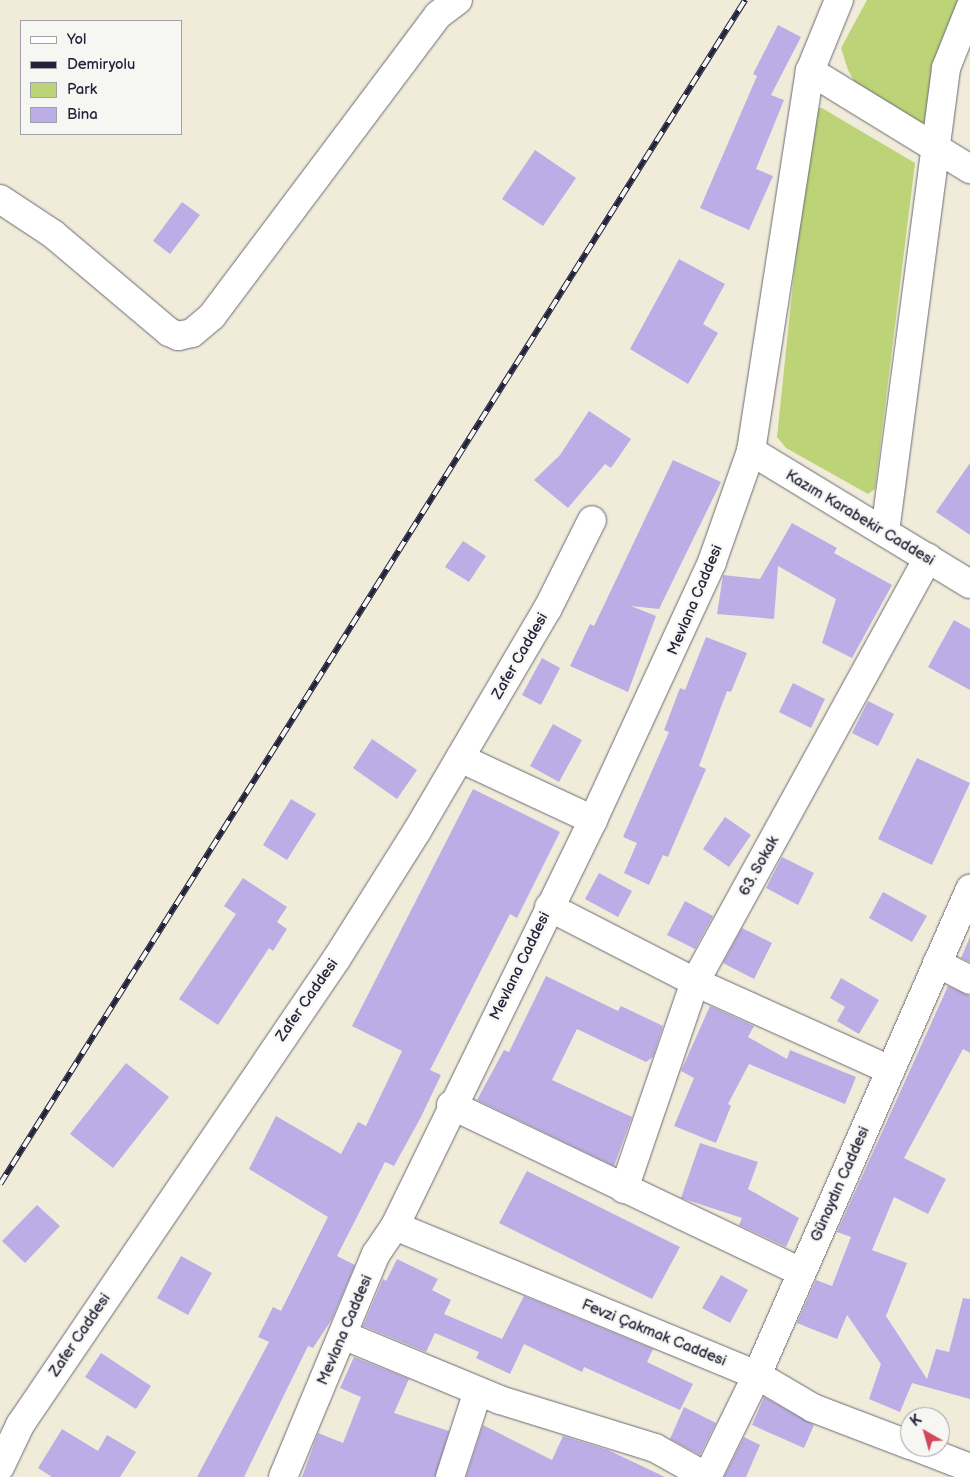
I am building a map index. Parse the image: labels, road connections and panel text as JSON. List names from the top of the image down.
{
  "streets": {
    "street": [
      "Kazım Karabekir Caddesi",
      "Mevlana Caddesi",
      "Zafer Caddesi",
      "63. Sokak",
      "Günaydın Caddesi",
      "Fevzi Çakmak Caddesi"
    ]
  },
  "crossings": [
    ["Kazım Karabekir Caddesi", "Mevlana Caddesi"],
    ["Kazım Karabekir Caddesi", "63. Sokak"],
    ["Mevlana Caddesi", "Fevzi Çakmak Caddesi"],
    ["Günaydın Caddesi", "Fevzi Çakmak Caddesi"]
  ],
  "legend": [
    "Yol",
    "Demiryolu",
    "Park",
    "Bina"
  ],
  "north": "top left"
}
